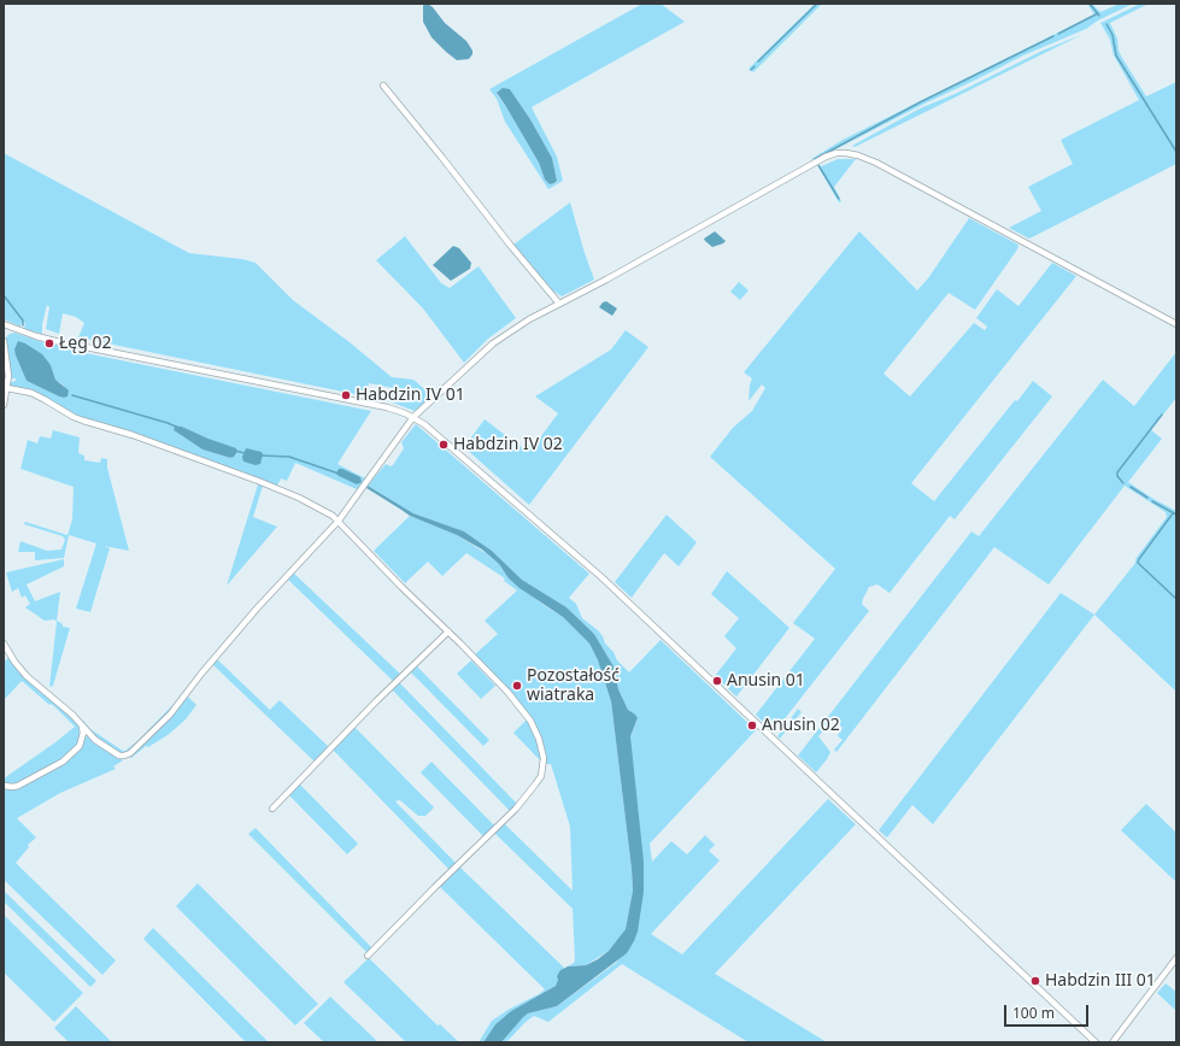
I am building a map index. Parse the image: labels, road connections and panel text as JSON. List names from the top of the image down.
{
  "places": [
    "Łęg 02",
    "Habdzin IV 01",
    "Habdzin IV 02",
    "Anusin 01",
    "Pozostałość wiatraka",
    "Anusin 02",
    "Habdzin III 01"
  ],
  "scale_bar": "100 m"
}
